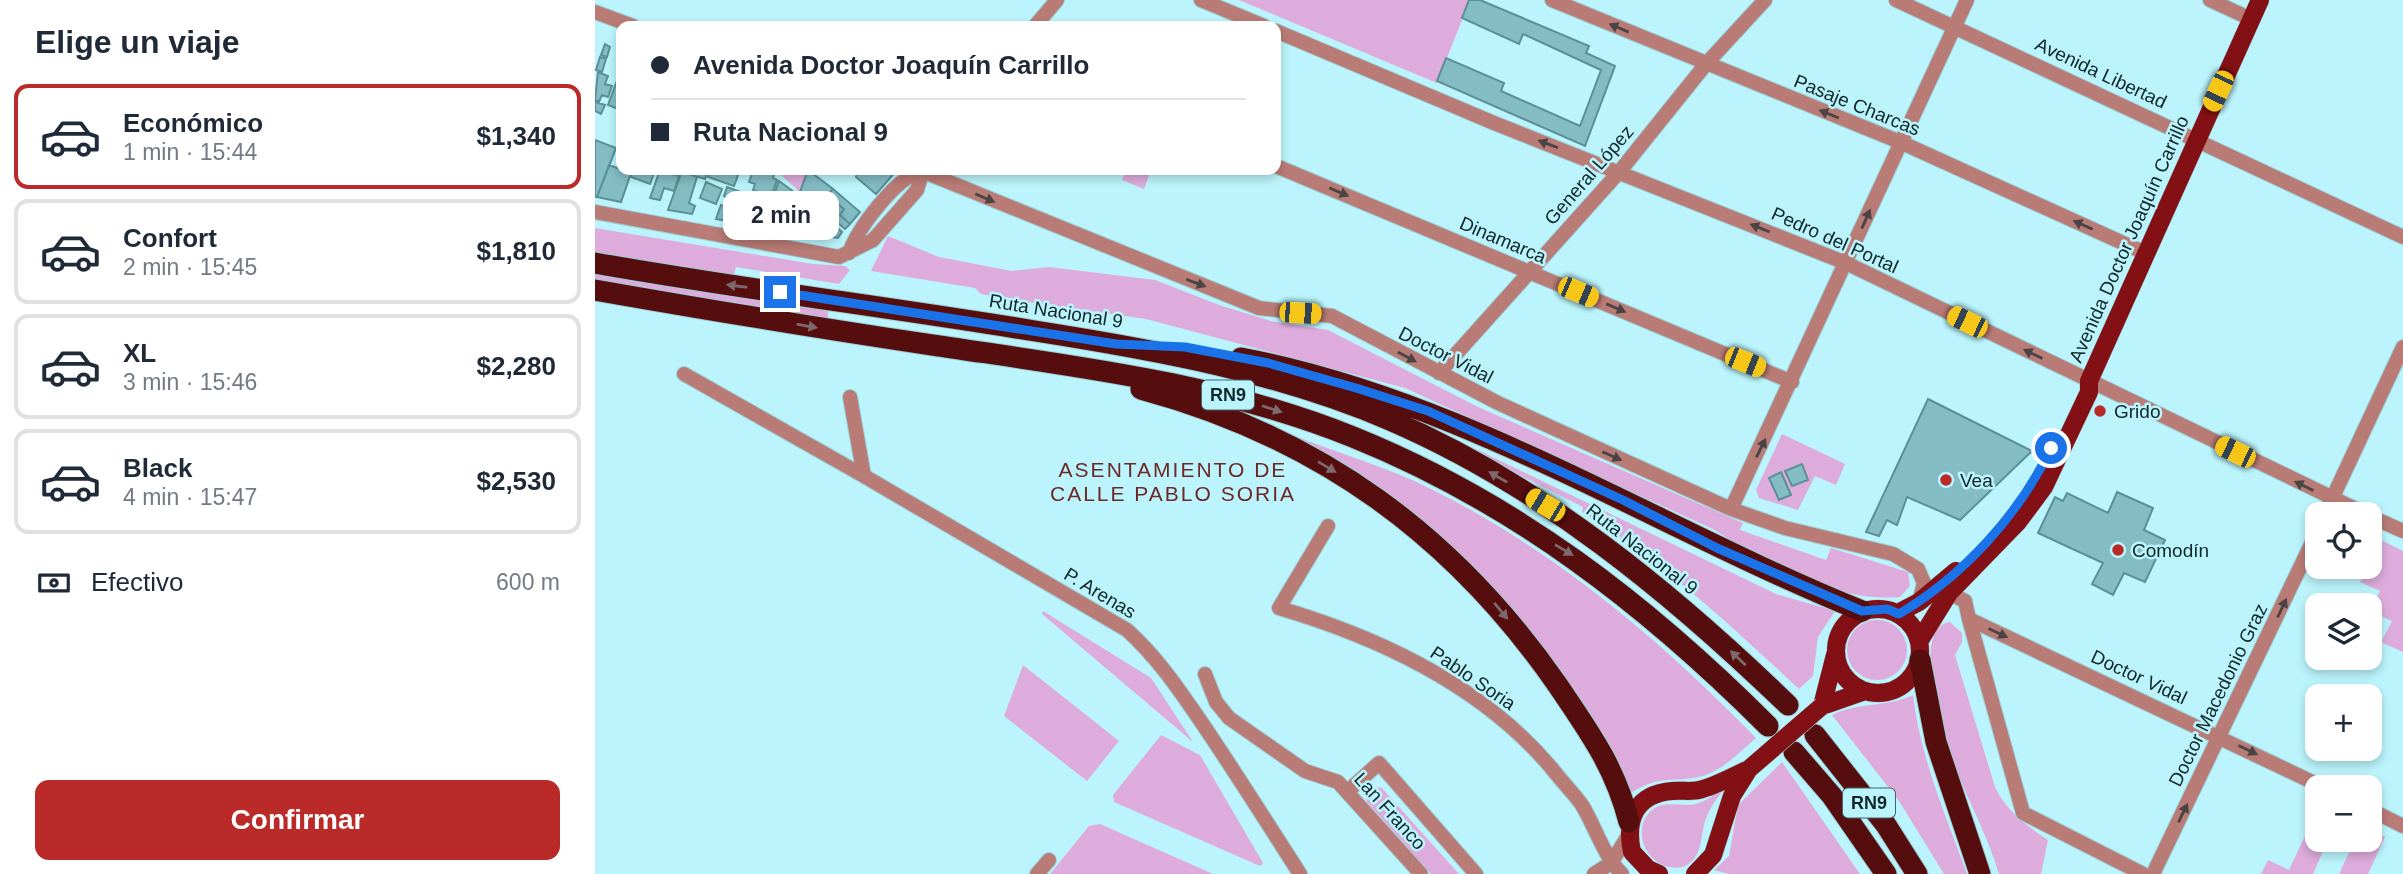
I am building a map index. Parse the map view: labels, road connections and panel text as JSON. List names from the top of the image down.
{
  "streets": {
    "highway": ["Ruta Nacional 9", "RN9"],
    "main road": ["Avenida Doctor Joaquín Carrillo"],
    "street": [
      "Avenida Libertad",
      "Pasaje Charcas",
      "General López",
      "Dinamarca",
      "Pedro del Portal",
      "Doctor Vidal",
      "P. Arenas",
      "Pablo Soria",
      "Doctor Macedonio Graz",
      "Lan Franco"
    ]
  },
  "crossings": [
    ["Avenida Libertad", "Avenida Doctor Joaquín Carrillo"],
    ["Pasaje Charcas", "General López"],
    ["Pasaje Charcas", "Avenida Doctor Joaquín Carrillo"],
    ["General López", "Dinamarca"],
    ["General López", "Pedro del Portal"],
    ["General López", "Doctor Vidal"],
    ["Avenida Doctor Joaquín Carrillo", "Pedro del Portal"],
    ["Avenida Doctor Joaquín Carrillo", "Doctor Vidal"],
    ["Doctor Vidal", "Doctor Macedonio Graz"]
  ],
  "one_way": [
    "Pasaje Charcas",
    "Dinamarca",
    "Pedro del Portal",
    "Doctor Vidal",
    "Doctor Macedonio Graz"
  ],
  "districts": ["ASENTAMIENTO DE CALLE PABLO SORIA"],
  "places": ["Grido", "Vea", "Comodín"],
  "page": {
    "heading": "Elige un viaje",
    "banner": ["Avenida Doctor Joaquín Carrillo", "Ruta Nacional 9"],
    "list": [
      {
        "name": "Económico",
        "note": "1 min · 15:44",
        "value": "$1,340"
      },
      {
        "name": "Confort",
        "note": "2 min · 15:45",
        "value": "$1,810"
      },
      {
        "name": "XL",
        "note": "3 min · 15:46",
        "value": "$2,280"
      },
      {
        "name": "Black",
        "note": "4 min · 15:47",
        "value": "$2,530"
      }
    ],
    "bubble": "2 min",
    "map_buttons": ["+", "−"],
    "pay": ["Efectivo", "600 m"],
    "buttons": "Confirmar"
  }
}
